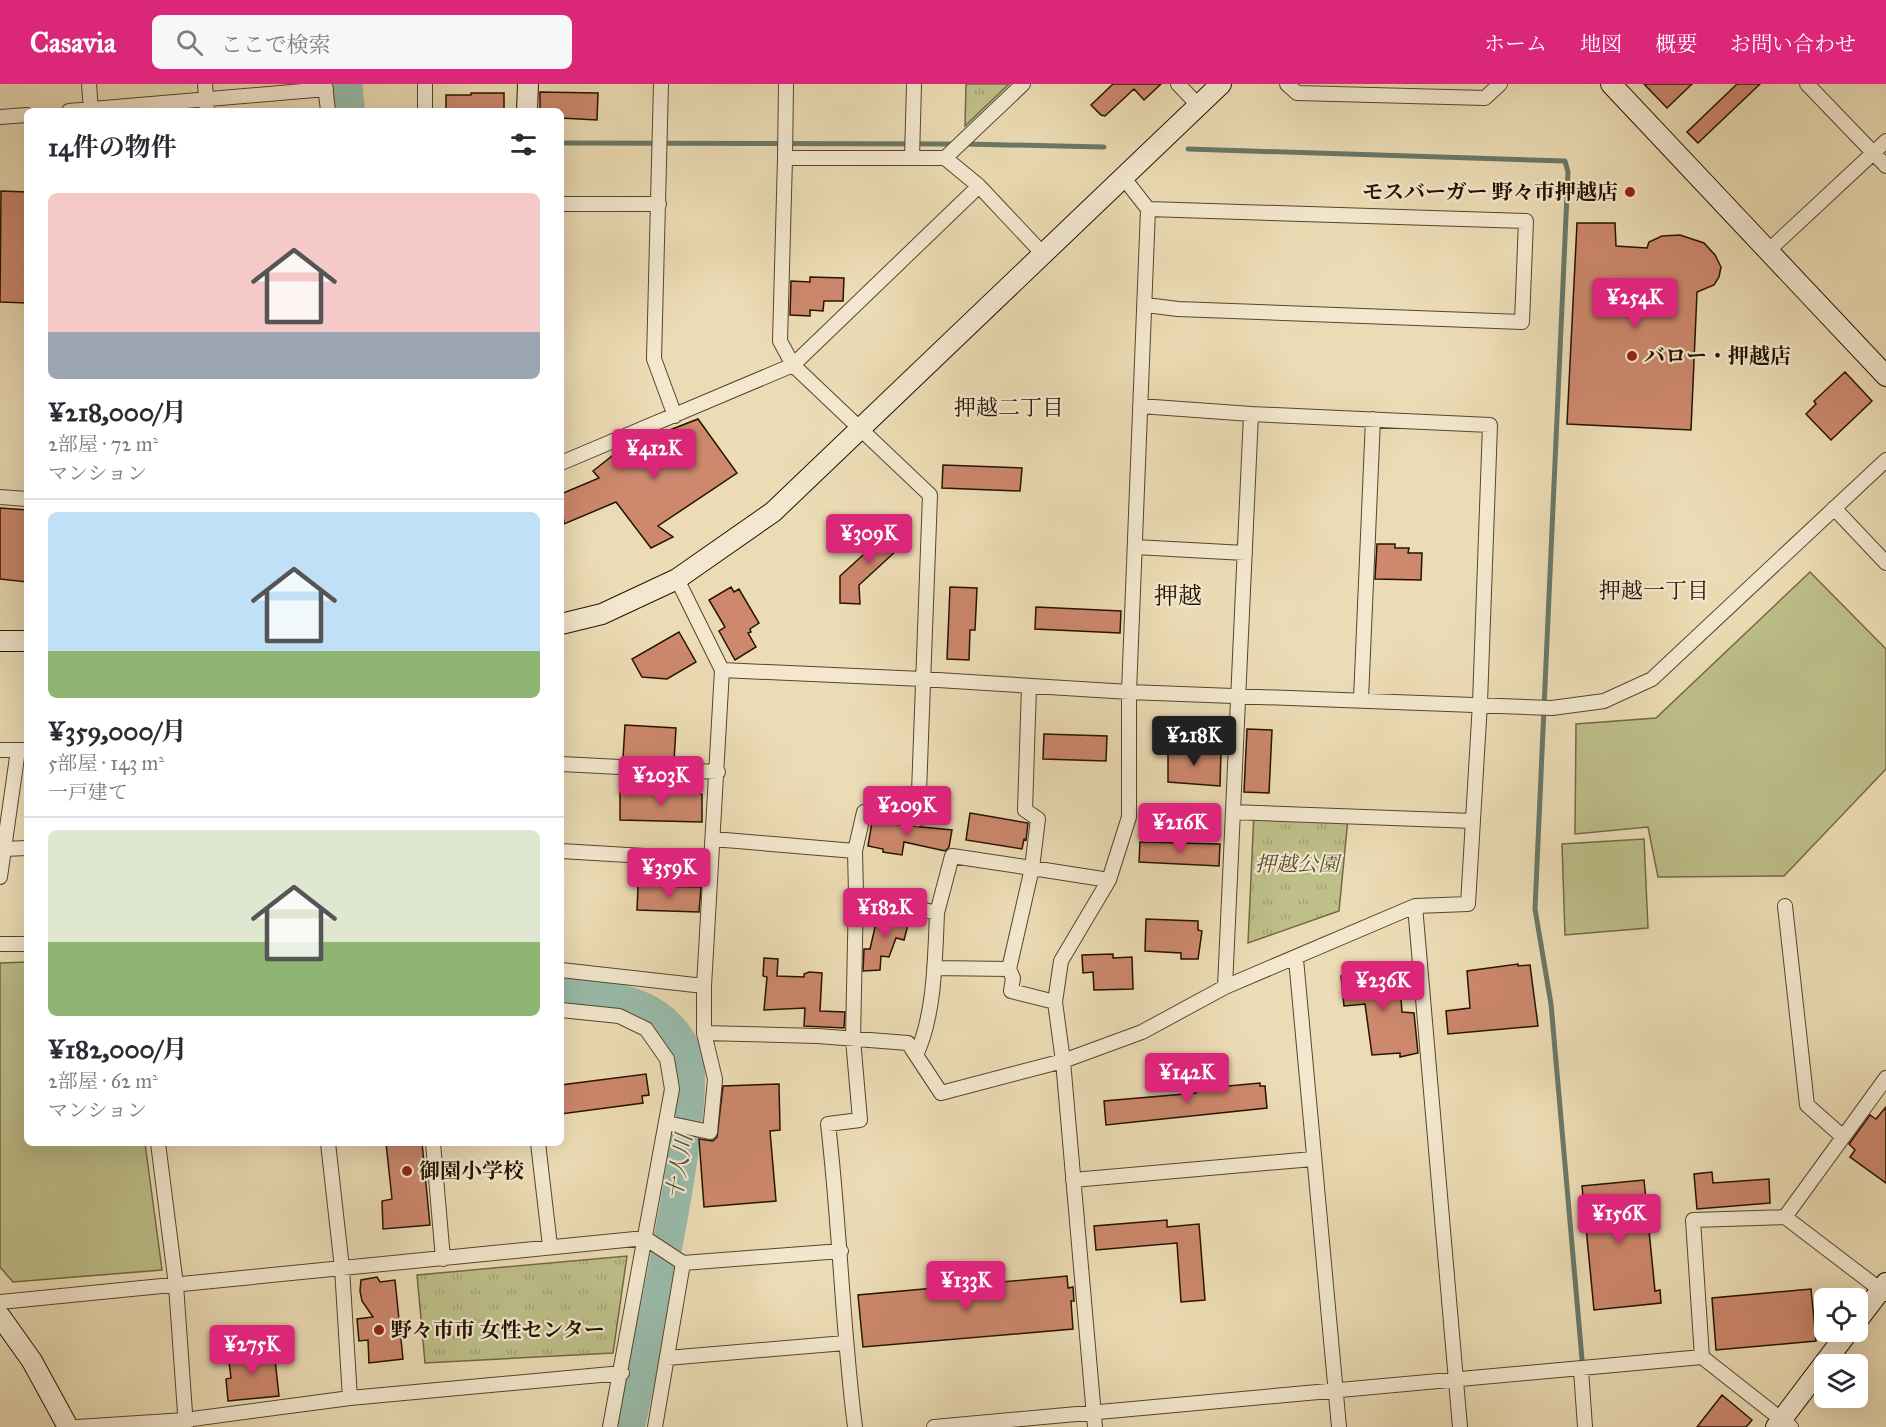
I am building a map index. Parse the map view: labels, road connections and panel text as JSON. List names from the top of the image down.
{
  "districts": ["押越二丁目", "押越一丁目", "押越"],
  "water": ["十人川"],
  "parks": ["押越公園"],
  "places": [
    "モスバーガー 野々市押越店",
    "バロー・押越店",
    "御園小学校",
    "野々市市 女性センター"
  ],
  "page": {
    "header": "Casavia",
    "search": "ここで検索",
    "nav": [
      "ホーム",
      "地図",
      "概要",
      "お問い合わせ"
    ],
    "heading": "14件の物件",
    "list": [
      {
        "name": "¥218,000/月",
        "note": "2部屋 · 72 m² · マンション"
      },
      {
        "name": "¥359,000/月",
        "note": "5部屋 · 143 m² · 一戸建て"
      },
      {
        "name": "¥182,000/月",
        "note": "2部屋 · 62 m² · マンション"
      }
    ],
    "price": [
      "¥254K",
      "¥412K",
      "¥309K",
      "¥218K",
      "¥203K",
      "¥209K",
      "¥216K",
      "¥359K",
      "¥182K",
      "¥236K",
      "¥142K",
      "¥156K",
      "¥133K",
      "¥275K"
    ]
  }
}
